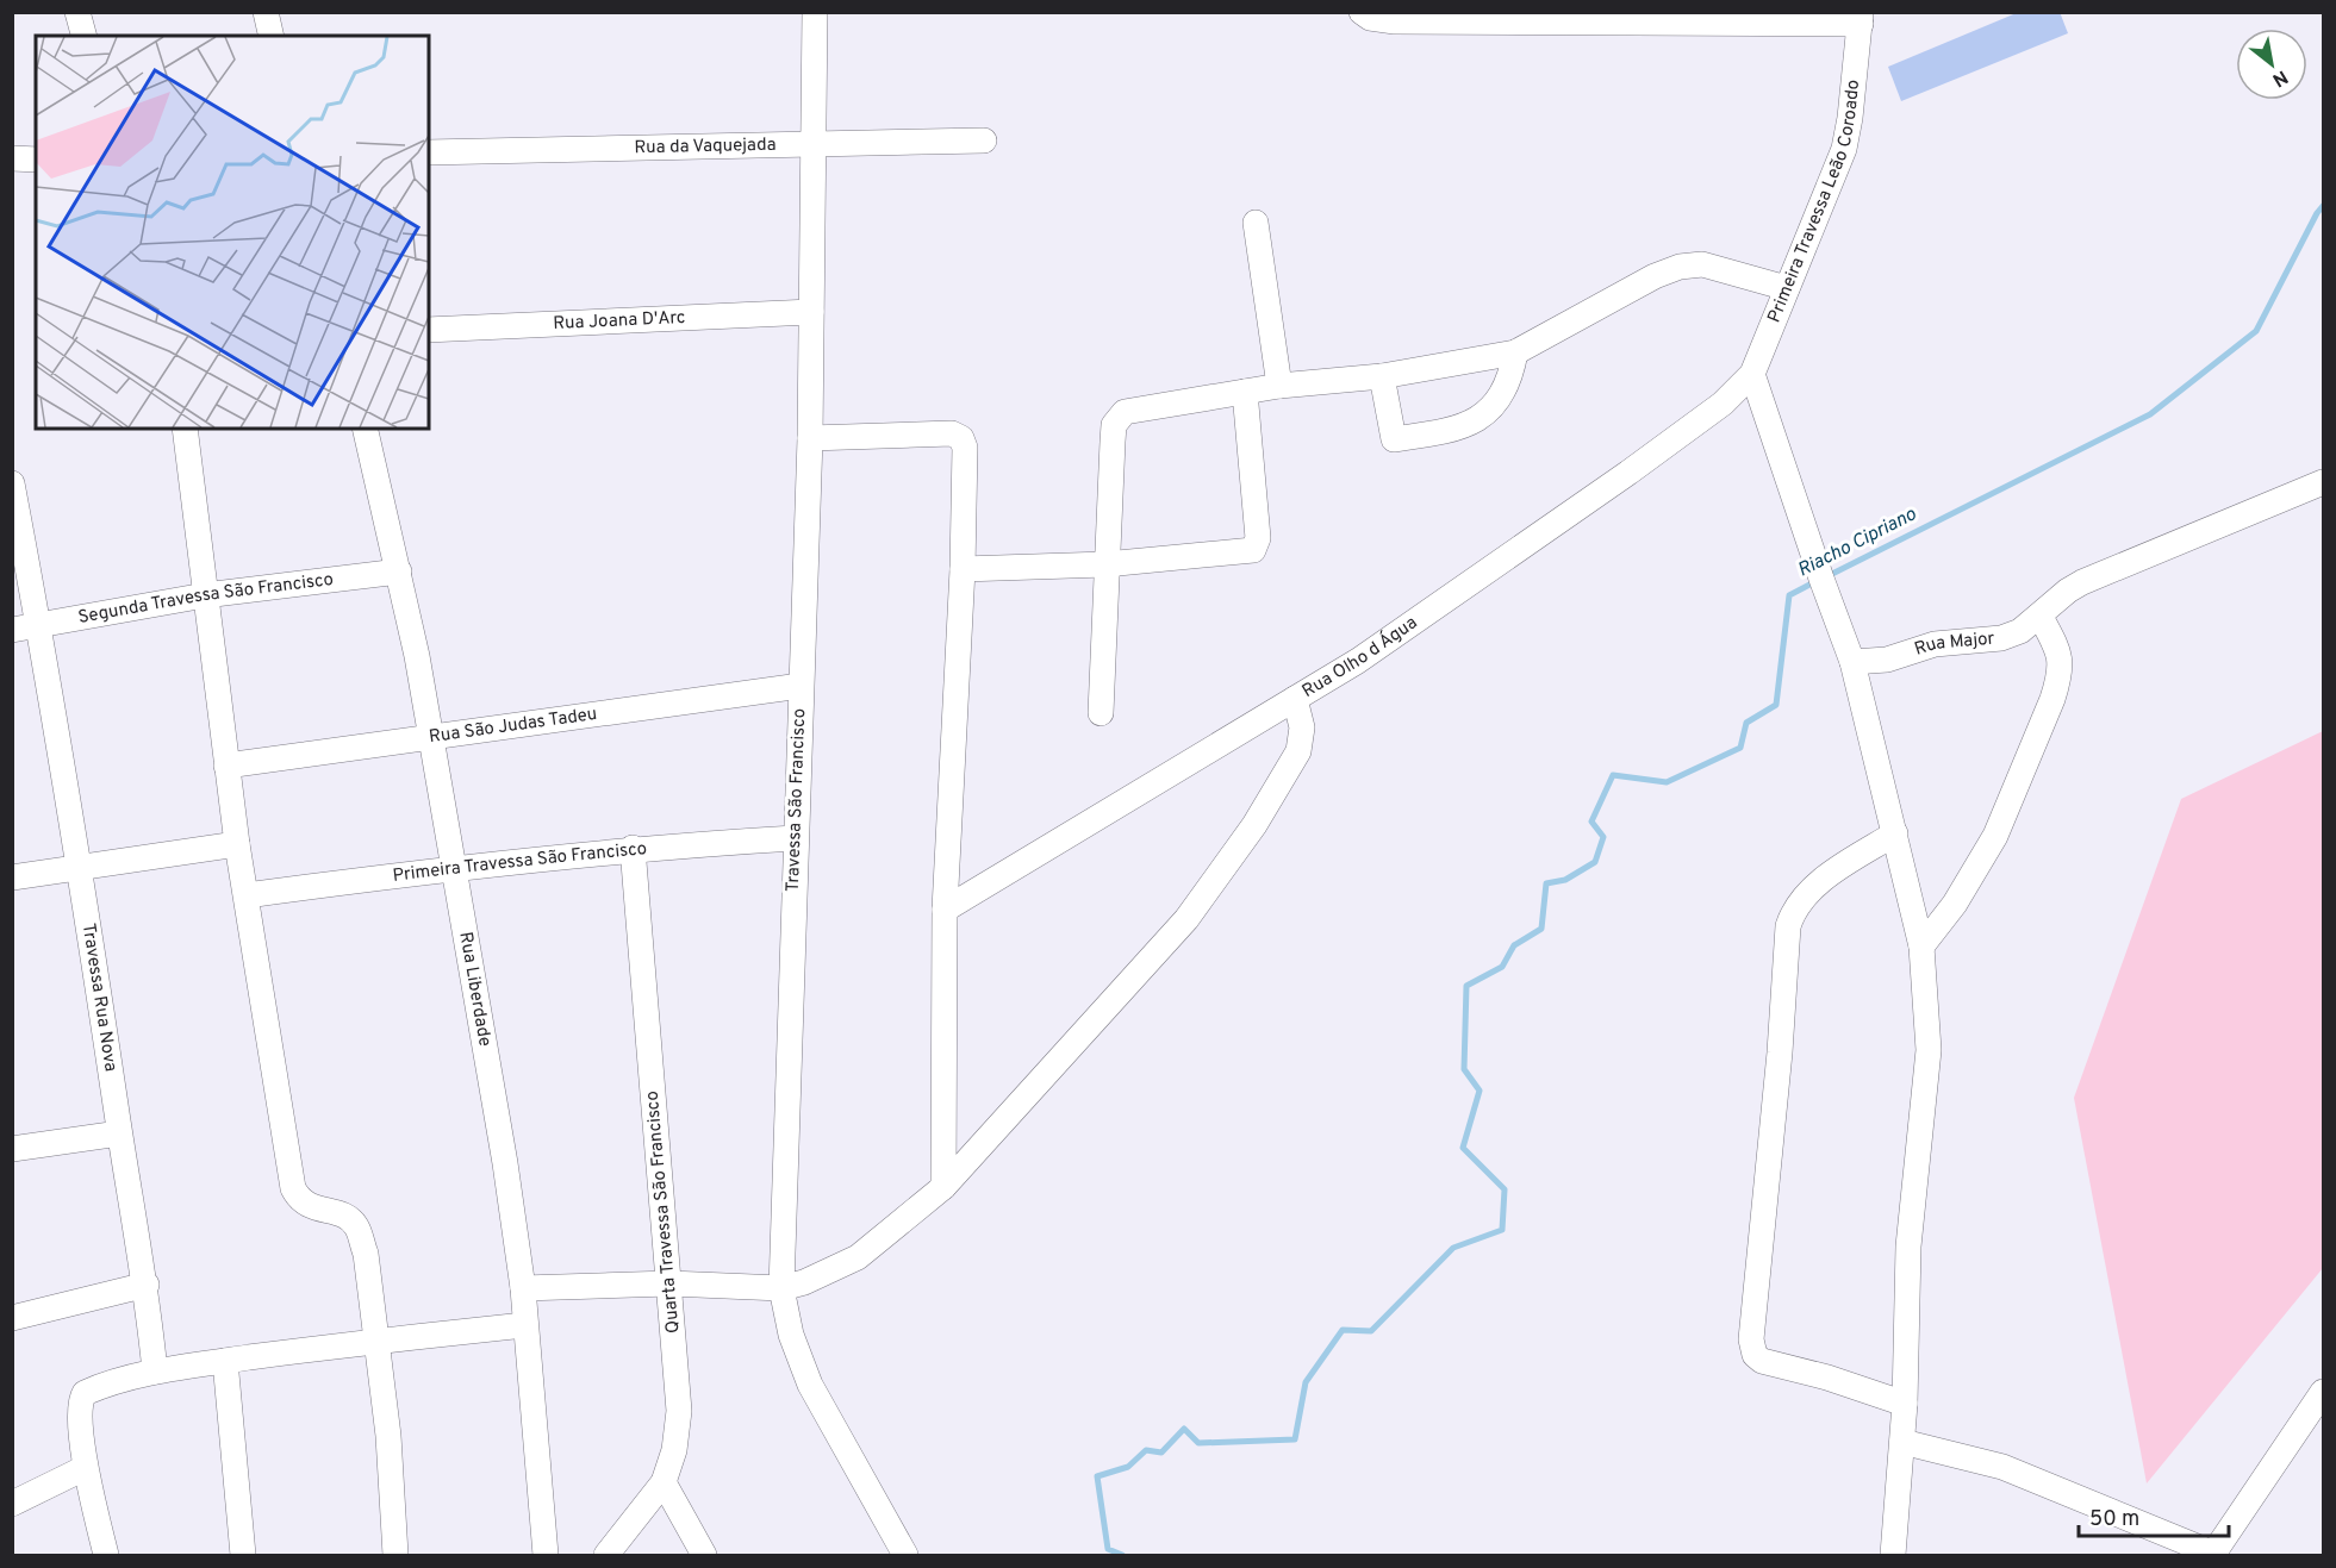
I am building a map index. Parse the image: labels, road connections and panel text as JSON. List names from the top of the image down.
{
  "streets": {
    "street": [
      "Rua da Vaquejada",
      "Primeira Travessa Leão Coroado",
      "Rua Joana D'Arc",
      "Segunda Travessa São Francisco",
      "Rua Major",
      "Rua Olho d Água",
      "Rua São Judas Tadeu",
      "Travessa São Francisco",
      "Primeira Travessa São Francisco",
      "Rua Liberdade",
      "Travessa Rua Nova",
      "Quarta Travessa São Francisco"
    ]
  },
  "crossings": [
    ["Rua da Vaquejada", "Travessa São Francisco"],
    ["Primeira Travessa Leão Coroado", "Rua Olho d Água"],
    ["Rua Joana D'Arc", "Travessa São Francisco"],
    ["Segunda Travessa São Francisco", "Rua Liberdade"],
    ["Segunda Travessa São Francisco", "Travessa Rua Nova"],
    ["Rua São Judas Tadeu", "Travessa São Francisco"],
    ["Rua São Judas Tadeu", "Rua Liberdade"],
    ["Travessa São Francisco", "Primeira Travessa São Francisco"],
    ["Primeira Travessa São Francisco", "Rua Liberdade"],
    ["Primeira Travessa São Francisco", "Quarta Travessa São Francisco"]
  ],
  "water": ["Riacho Cipriano"],
  "scale_bar": "50 m",
  "north": "bottom right"
}
